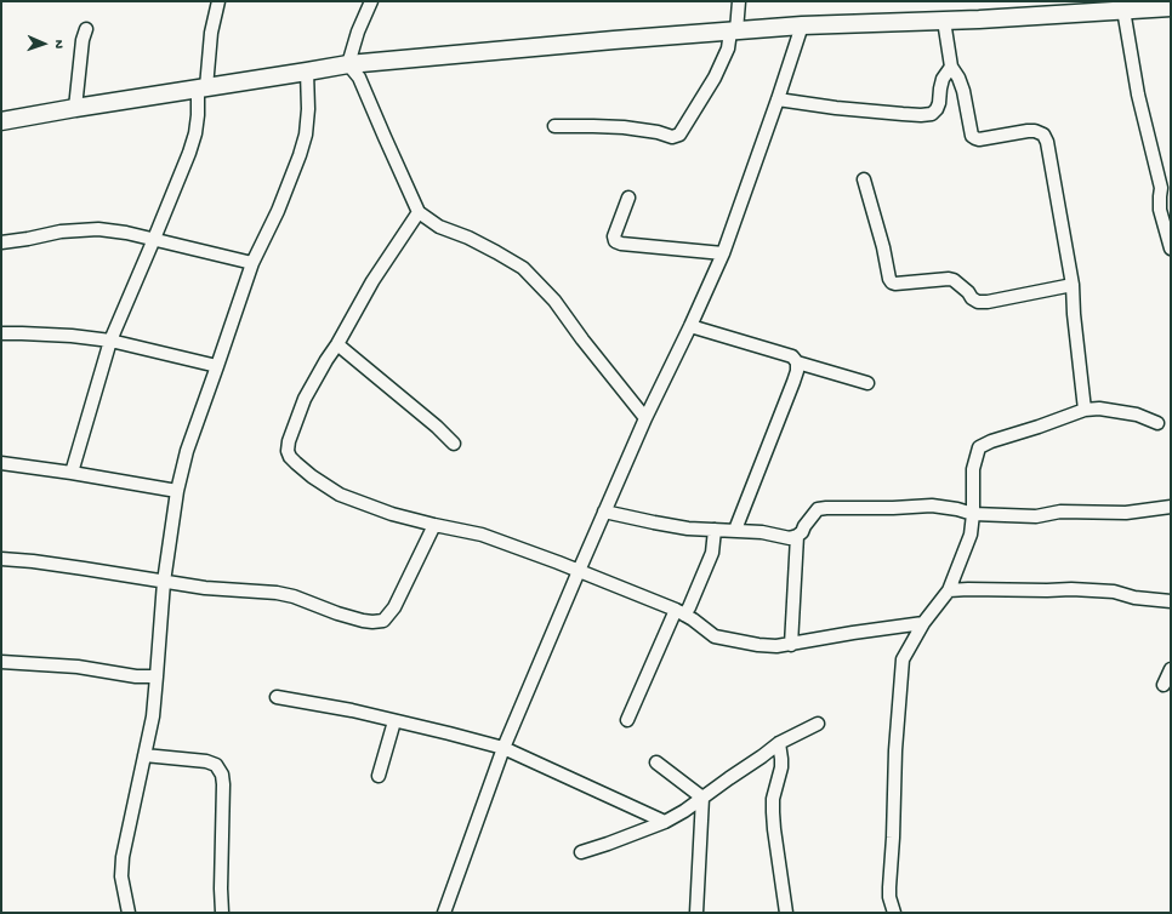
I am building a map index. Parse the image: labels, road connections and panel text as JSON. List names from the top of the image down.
{
  "north": "right"
}
